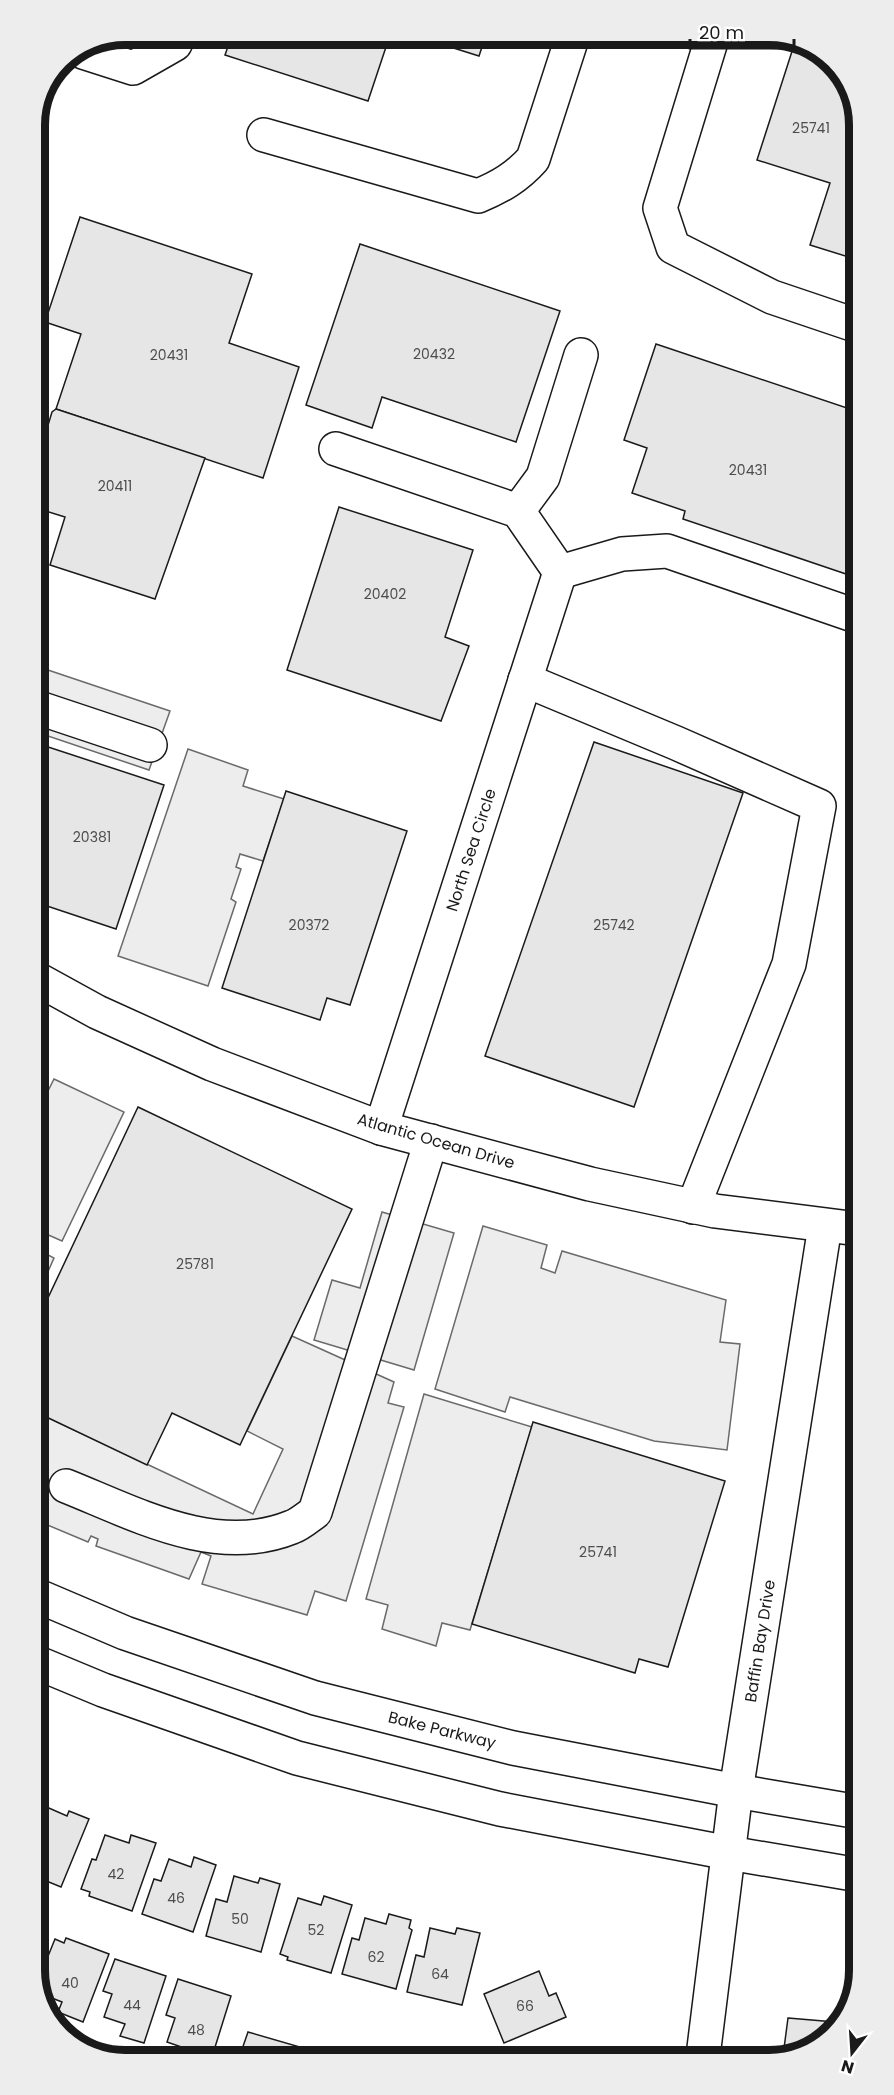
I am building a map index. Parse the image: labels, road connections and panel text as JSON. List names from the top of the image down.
{
  "streets": {
    "street": [
      "North Sea Circle",
      "Atlantic Ocean Drive",
      "Baffin Bay Drive",
      "Bake Parkway"
    ]
  },
  "crossings": [
    ["North Sea Circle", "Atlantic Ocean Drive"],
    ["Atlantic Ocean Drive", "Baffin Bay Drive"],
    ["Baffin Bay Drive", "Bake Parkway"]
  ],
  "house_numbers": [
    "25741",
    "20432",
    "20431",
    "20431",
    "20411",
    "20402",
    "20381",
    "20372",
    "25742",
    "25781",
    "25741",
    "42",
    "46",
    "50",
    "52",
    "62",
    "64",
    "40",
    "44",
    "66",
    "48"
  ],
  "scale_bar": "20 m",
  "north": "bottom"
}
